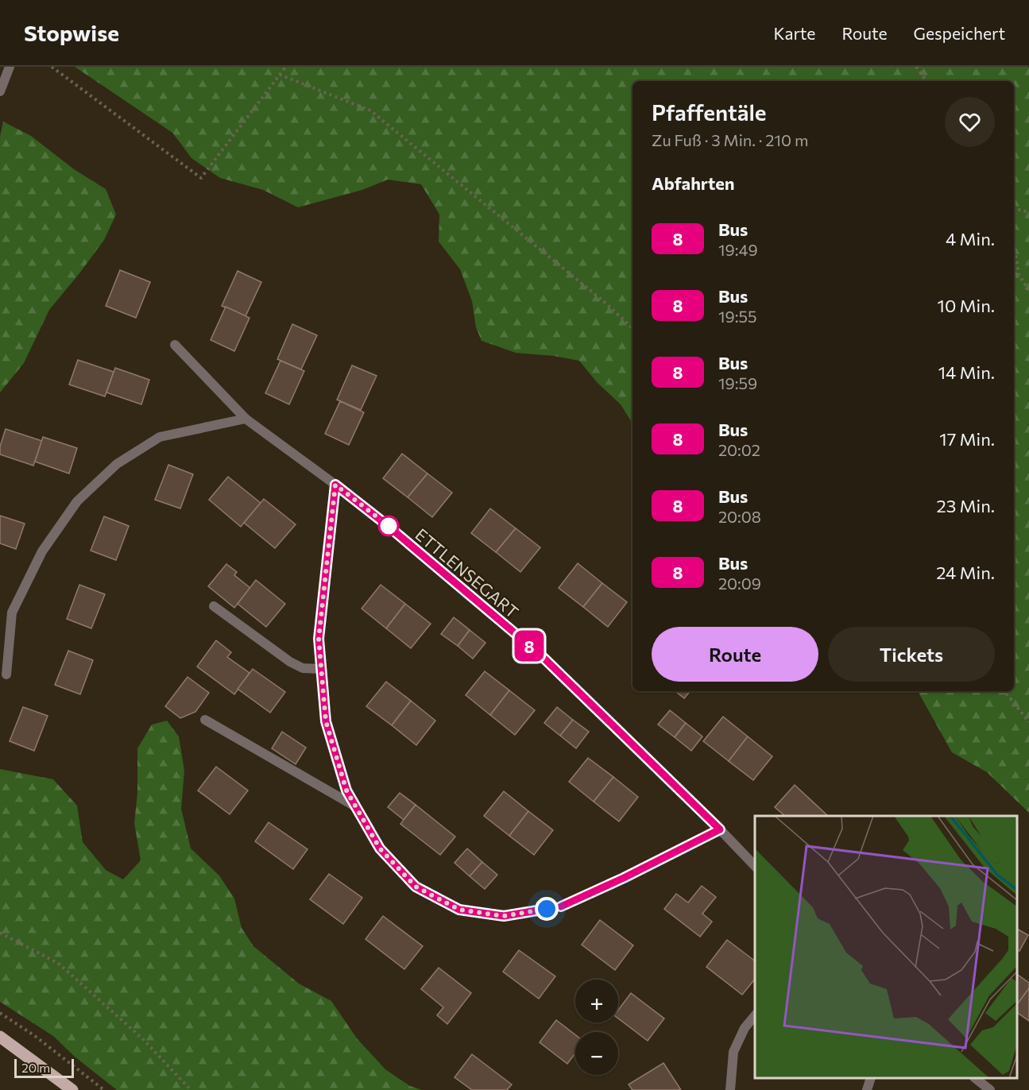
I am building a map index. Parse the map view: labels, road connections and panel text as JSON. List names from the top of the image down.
{
  "streets": {
    "street": ["ETTLENSEGART"]
  },
  "lines": ["bus line 8"],
  "scale_bar": "20 m",
  "page": {
    "header": "Stopwise",
    "nav": ["Karte", "Route", "Gespeichert"],
    "on_map": "8",
    "heading": [
      ["Pfaffentäle", "Zu Fuß · 3 Min. · 210 m"],
      "Abfahrten"
    ],
    "list": [
      {
        "mark": "8",
        "name": "Bus",
        "note": "19:49",
        "value": "4 Min."
      },
      {
        "mark": "8",
        "name": "Bus",
        "note": "19:55",
        "value": "10 Min."
      },
      {
        "mark": "8",
        "name": "Bus",
        "note": "19:59",
        "value": "14 Min."
      },
      {
        "mark": "8",
        "name": "Bus",
        "note": "20:02",
        "value": "17 Min."
      },
      {
        "mark": "8",
        "name": "Bus",
        "note": "20:08",
        "value": "23 Min."
      },
      {
        "mark": "8",
        "name": "Bus",
        "note": "20:09",
        "value": "24 Min."
      }
    ],
    "buttons": ["Route", "Tickets"],
    "map_buttons": ["+", "−"],
    "scale": "20 m"
  }
}
